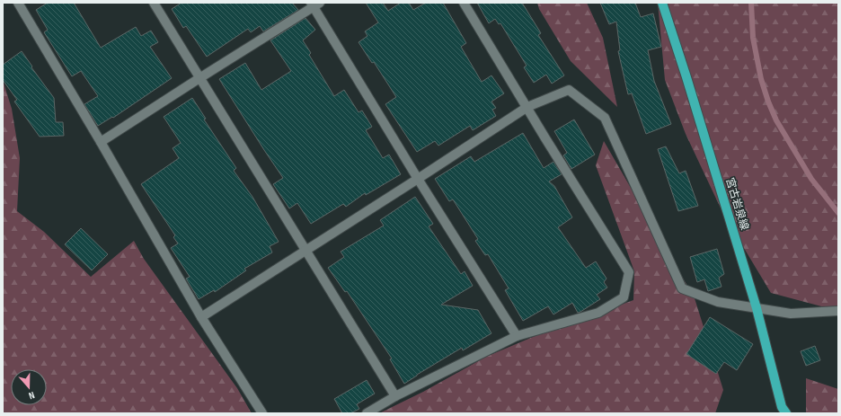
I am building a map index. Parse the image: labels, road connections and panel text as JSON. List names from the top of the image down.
{
  "streets": {
    "main road": ["宮古岩泉線"]
  },
  "north": "bottom"
}
